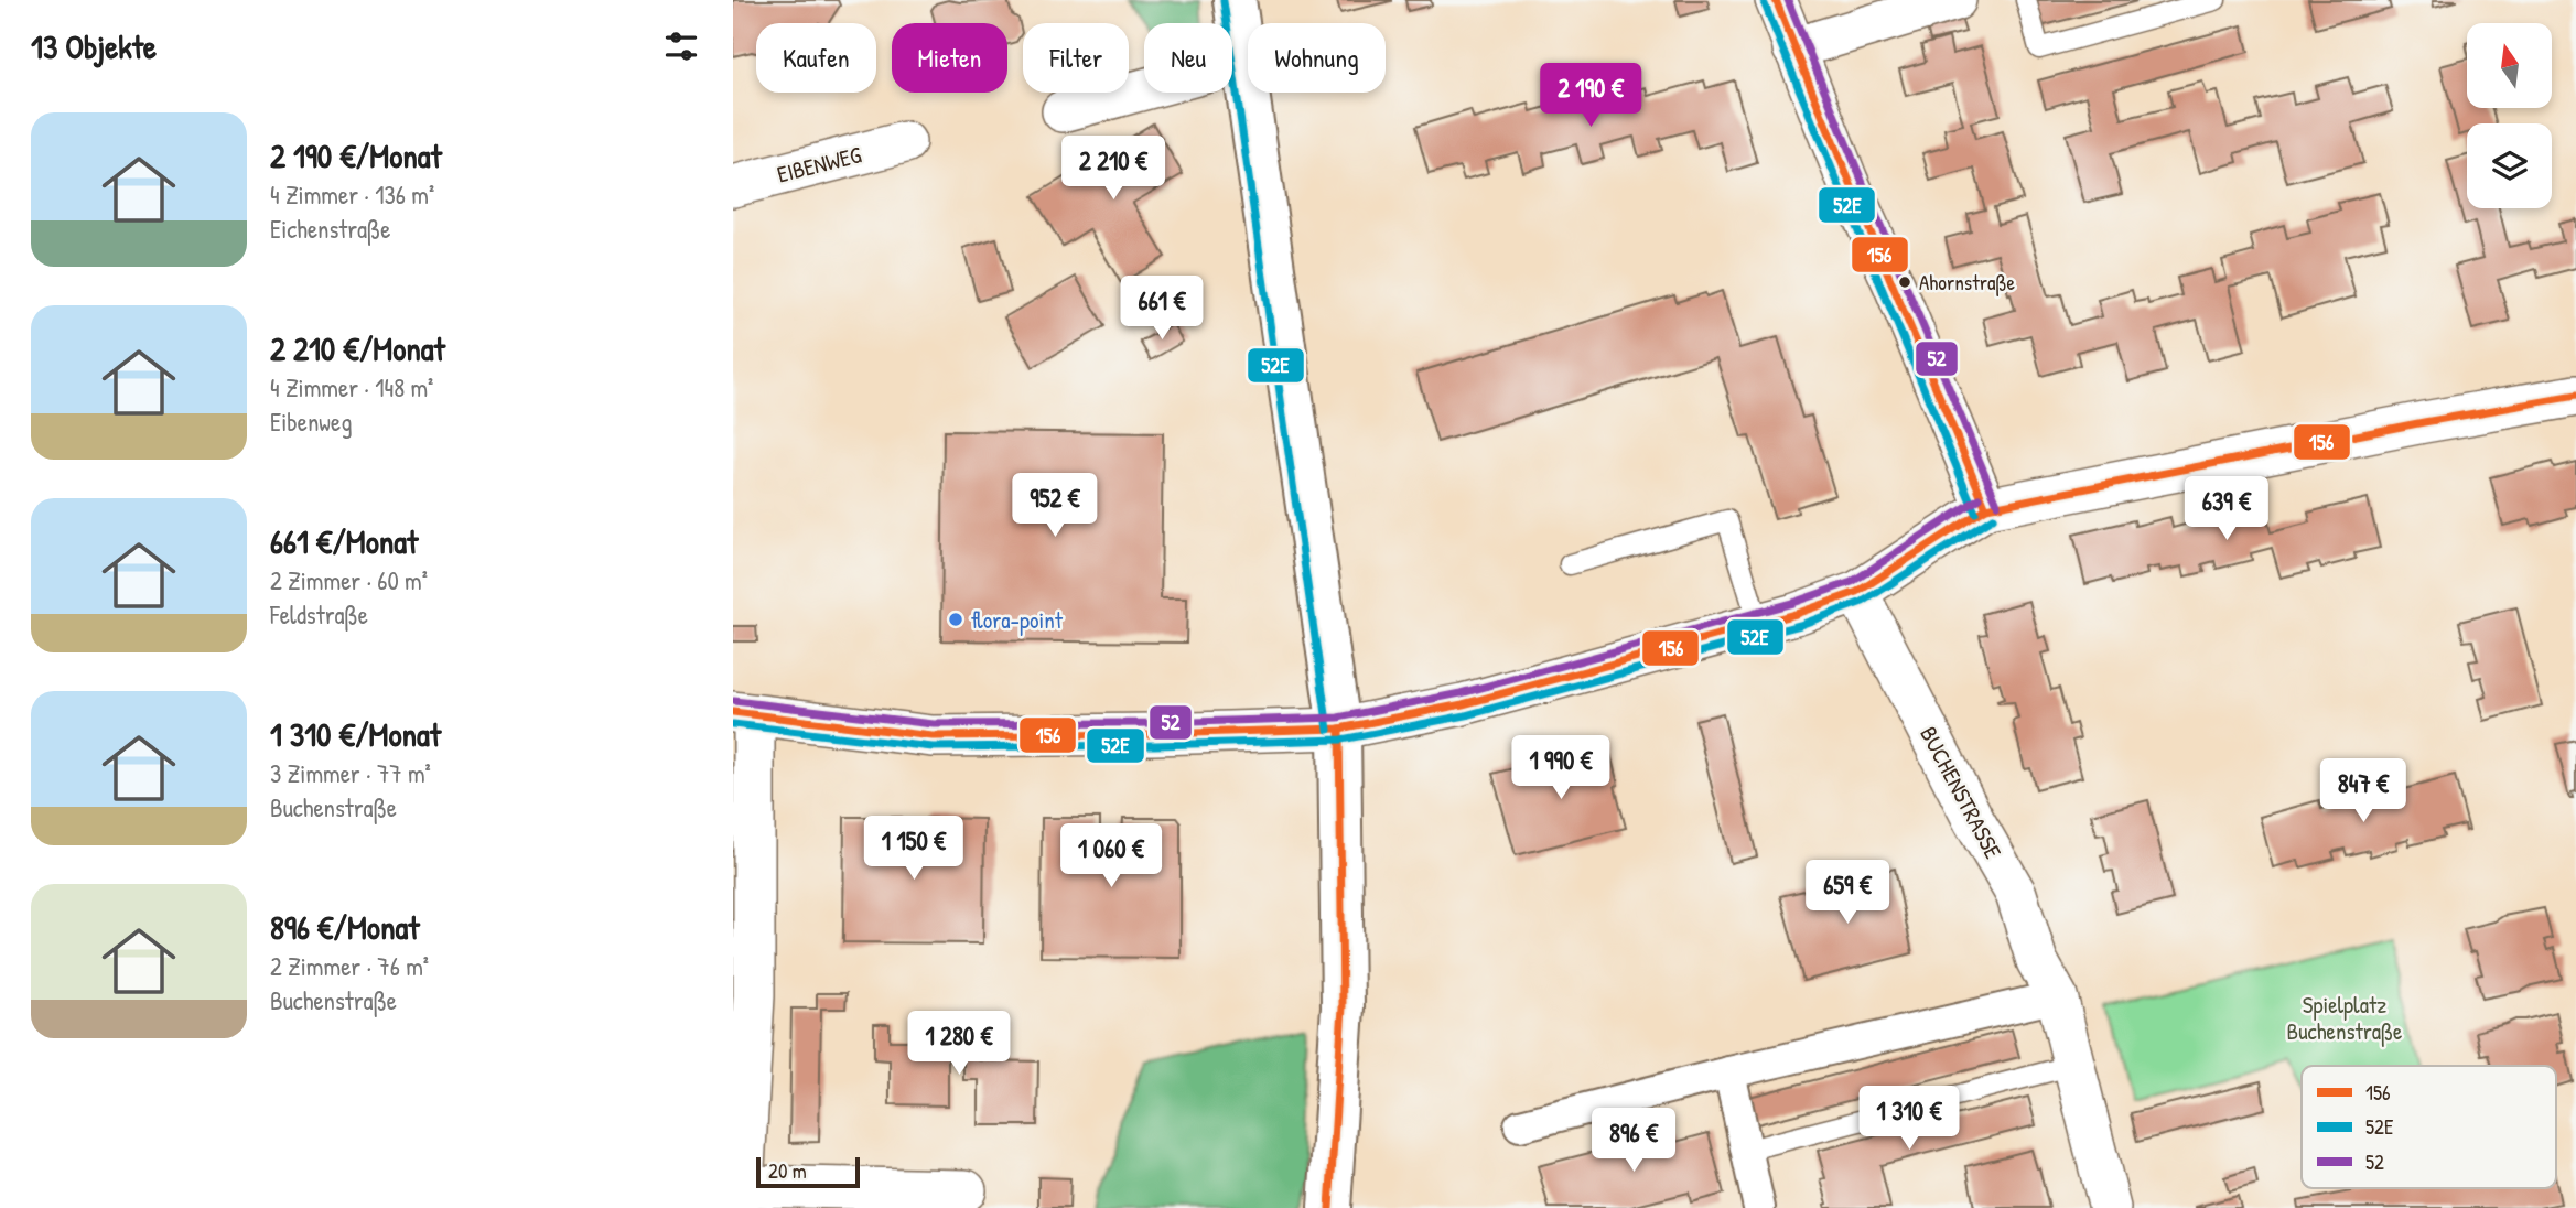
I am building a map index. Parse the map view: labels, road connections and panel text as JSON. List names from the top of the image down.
{
  "streets": {
    "street": ["EIBENWEG", "BUCHENSTRASSE"]
  },
  "parks": ["Spielplatz Buchenstraße"],
  "places": ["Ahornstraße", "flora-point"],
  "lines": ["transit line 156", "transit line 52", "transit line 52E"],
  "legend": ["156", "52E", "52"],
  "scale_bar": "20 m",
  "north": "top",
  "page": {
    "heading": "13 Objekte",
    "chip": [
      "Kaufen",
      "Mieten",
      "Filter",
      "Neu",
      "Wohnung"
    ],
    "price": [
      "2 190 €",
      "2 210 €",
      "661 €",
      "952 €",
      "639 €",
      "1 990 €",
      "847 €",
      "1 150 €",
      "1 060 €",
      "659 €",
      "1 280 €",
      "1 310 €",
      "896 €"
    ],
    "list": [
      {
        "name": "2 190 €/Monat",
        "note": "4 Zimmer · 136 m² · Eichenstraße"
      },
      {
        "name": "2 210 €/Monat",
        "note": "4 Zimmer · 148 m² · Eibenweg"
      },
      {
        "name": "661 €/Monat",
        "note": "2 Zimmer · 60 m² · Feldstraße"
      },
      {
        "name": "1 310 €/Monat",
        "note": "3 Zimmer · 77 m² · Buchenstraße"
      },
      {
        "name": "896 €/Monat",
        "note": "2 Zimmer · 76 m² · Buchenstraße"
      }
    ],
    "scale": "20 m"
  }
}
